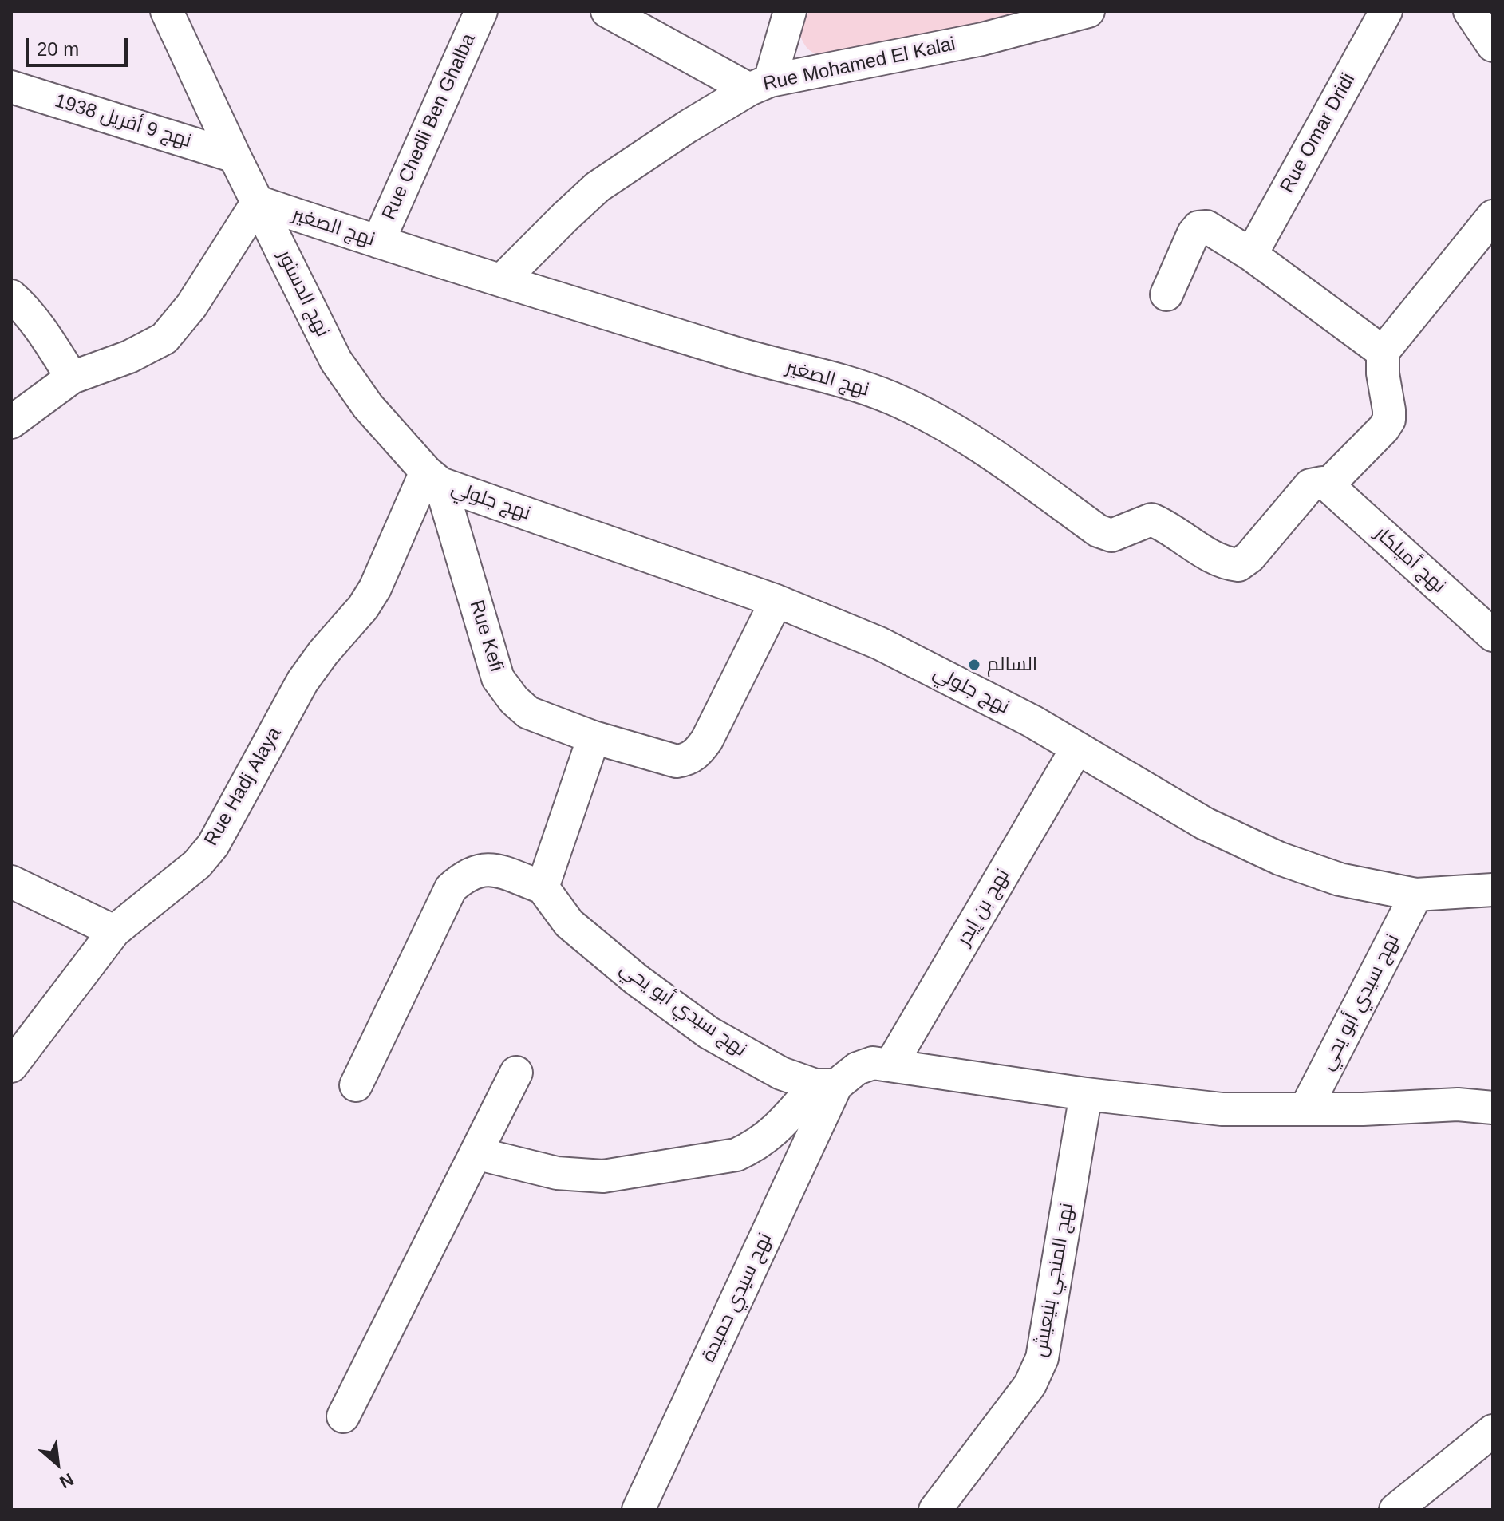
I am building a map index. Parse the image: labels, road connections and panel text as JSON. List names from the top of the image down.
{
  "streets": {
    "street": [
      "Rue Mohamed El Kalai",
      "نهج 9 أفريل 1938",
      "Rue Chedli Ben Ghalba",
      "Rue Omar Dridi",
      "نهج الصغير",
      "نهج الدستور",
      "نهج جلولي",
      "نهج أميلكار",
      "Rue Kefi",
      "Rue Hadj Alaya",
      "نهج بن إيدر",
      "نهج سيدي أبو يحي",
      "نهج المنجي بنيعيش",
      "نهج سيدي حميدة"
    ]
  },
  "crossings": [
    ["Rue Mohamed El Kalai", "نهج الصغير"],
    ["نهج 9 أفريل 1938", "نهج الدستور"],
    ["Rue Chedli Ben Ghalba", "نهج الصغير"],
    ["نهج الصغير", "نهج الدستور"],
    ["نهج الصغير", "نهج أميلكار"],
    ["نهج الدستور", "نهج جلولي"],
    ["نهج الدستور", "Rue Kefi"],
    ["نهج الدستور", "Rue Hadj Alaya"],
    ["نهج جلولي", "Rue Kefi"],
    ["نهج جلولي", "Rue Hadj Alaya"],
    ["نهج جلولي", "نهج بن إيدر"],
    ["نهج جلولي", "نهج سيدي أبو يحي"],
    ["Rue Kefi", "Rue Hadj Alaya"],
    ["نهج سيدي أبو يحي", "نهج سيدي حميدة"]
  ],
  "places": ["السالم"],
  "scale_bar": "20 m",
  "north": "bottom right"
}
